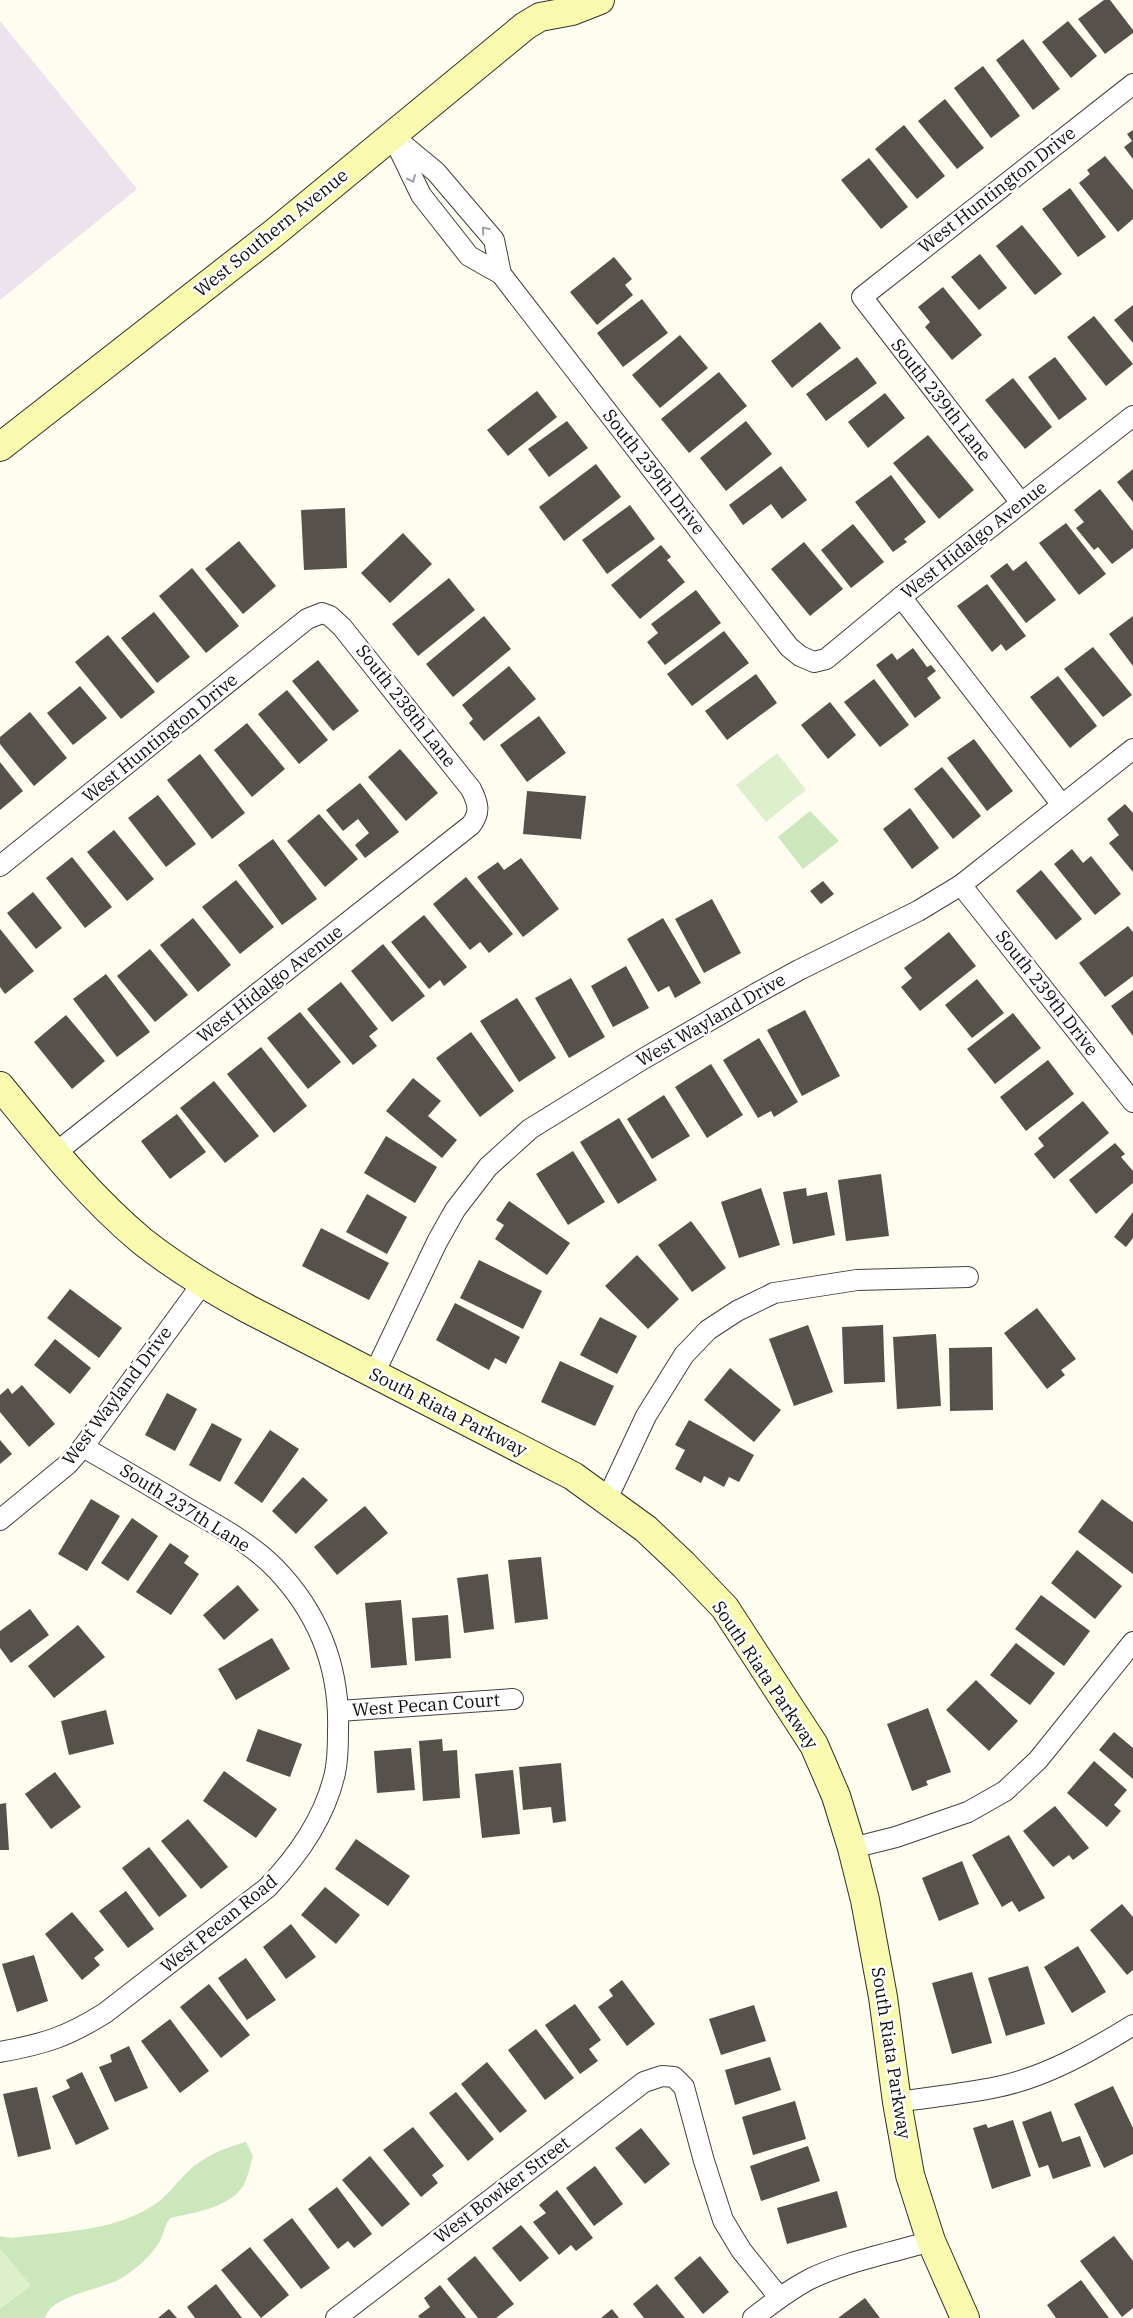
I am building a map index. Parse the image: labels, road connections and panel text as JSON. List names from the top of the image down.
{
  "streets": {
    "street": [
      "West Huntington Drive",
      "West Southern Avenue",
      "South 239th Lane",
      "South 239th Drive",
      "West Hidalgo Avenue",
      "South 238th Lane",
      "West Wayland Drive",
      "South Riata Parkway",
      "South 237th Lane",
      "West Pecan Court",
      "West Pecan Road",
      "West Bowker Street"
    ]
  },
  "crossings": [
    ["West Huntington Drive", "South 239th Lane"],
    ["West Huntington Drive", "South 238th Lane"],
    ["West Southern Avenue", "South 239th Drive"],
    ["South 239th Lane", "West Hidalgo Avenue"],
    ["South 239th Drive", "West Hidalgo Avenue"],
    ["South 239th Drive", "West Wayland Drive"],
    ["West Hidalgo Avenue", "South 238th Lane"],
    ["West Hidalgo Avenue", "South Riata Parkway"],
    ["West Wayland Drive", "South Riata Parkway"],
    ["West Wayland Drive", "South 237th Lane"],
    ["South 237th Lane", "West Pecan Court"],
    ["South 237th Lane", "West Pecan Road"],
    ["West Pecan Court", "West Pecan Road"]
  ]
}
